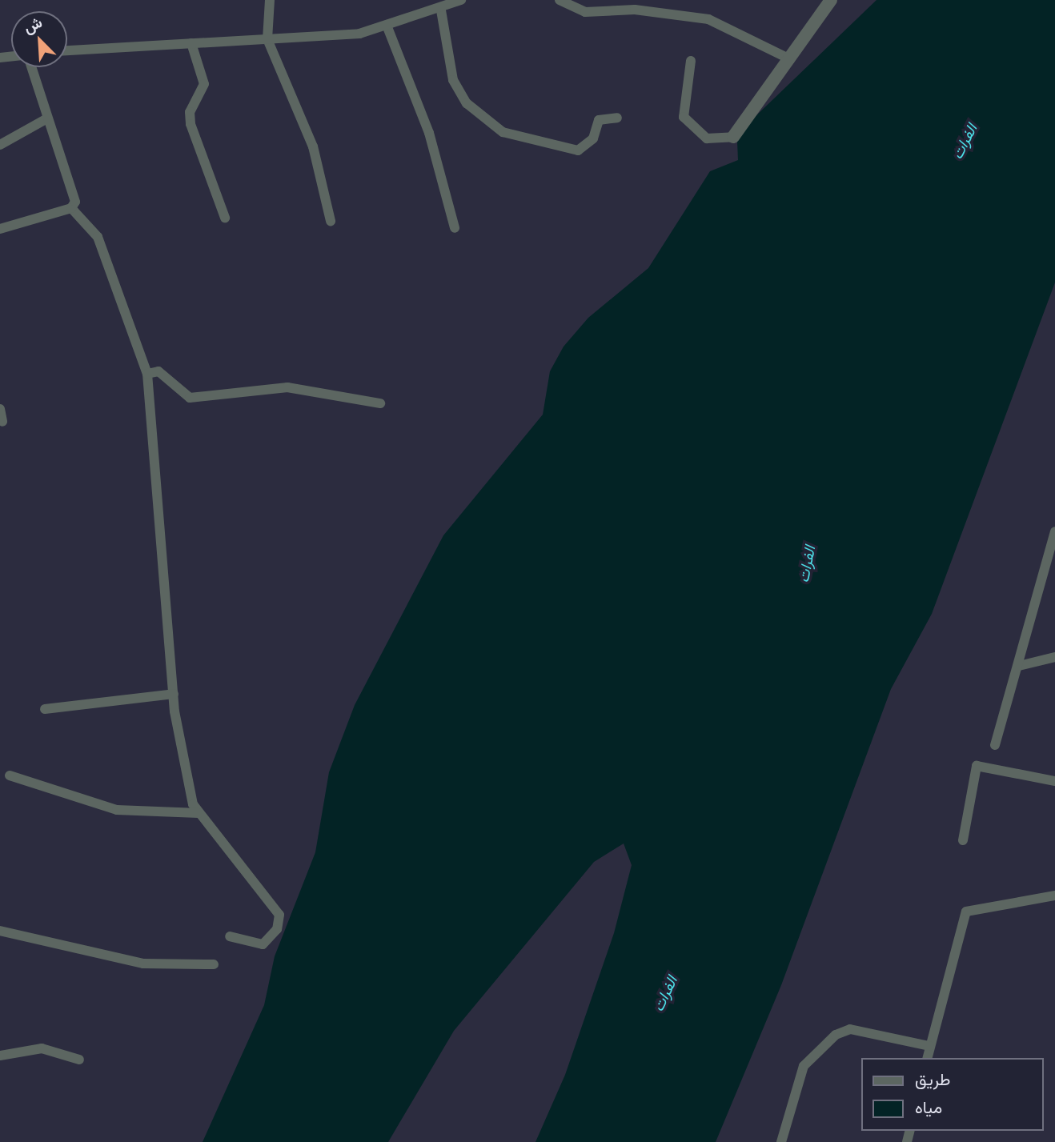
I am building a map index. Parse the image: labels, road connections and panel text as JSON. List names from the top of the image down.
{
  "water": ["الفرات"],
  "legend": ["طريق", "مياه"],
  "north": "top left"
}
